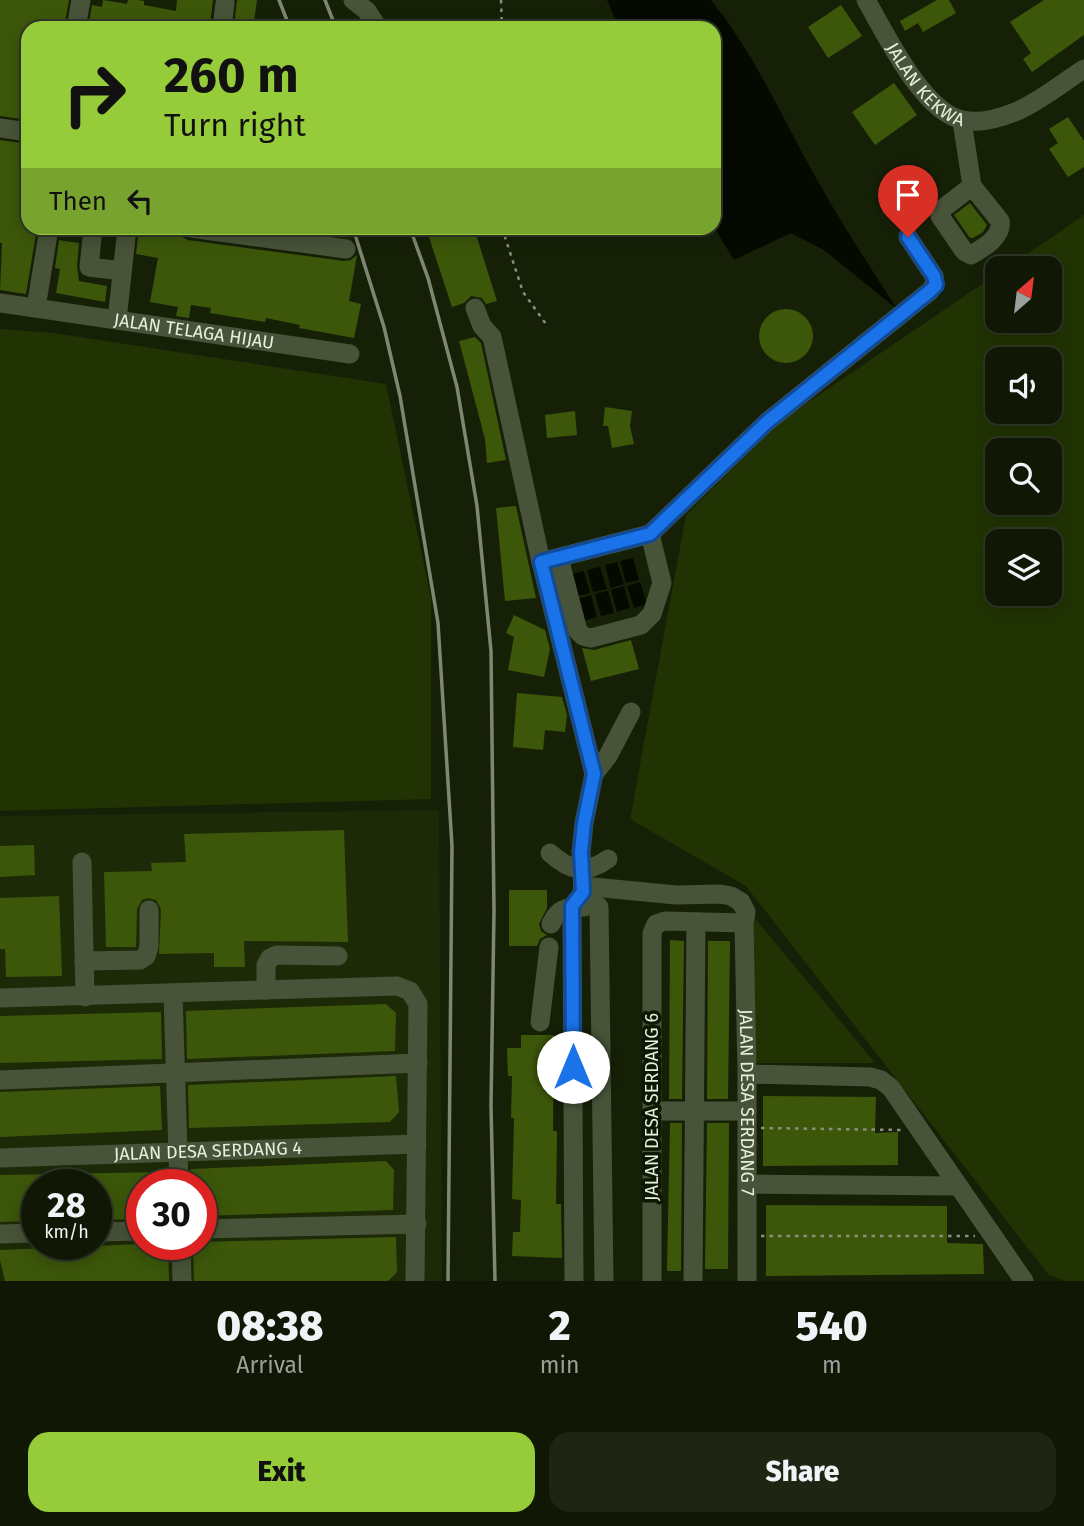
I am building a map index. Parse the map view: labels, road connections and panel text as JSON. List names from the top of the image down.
{
  "streets": {
    "street": [
      "JALAN KEKWA",
      "JALAN TELAGA HIJAU",
      "JALAN DESA SERDANG 7",
      "JALAN DESA SERDANG 6",
      "JALAN DESA SERDANG 4"
    ]
  },
  "north": "top right",
  "page": {
    "turn": ["260 m", "Turn right"],
    "then": "Then",
    "speed": "28 km/h",
    "limit": "30",
    "eta": [
      "08:38",
      "Arrival",
      "2",
      "min",
      "540",
      "m"
    ],
    "buttons": ["Exit", "Share"]
  }
}
